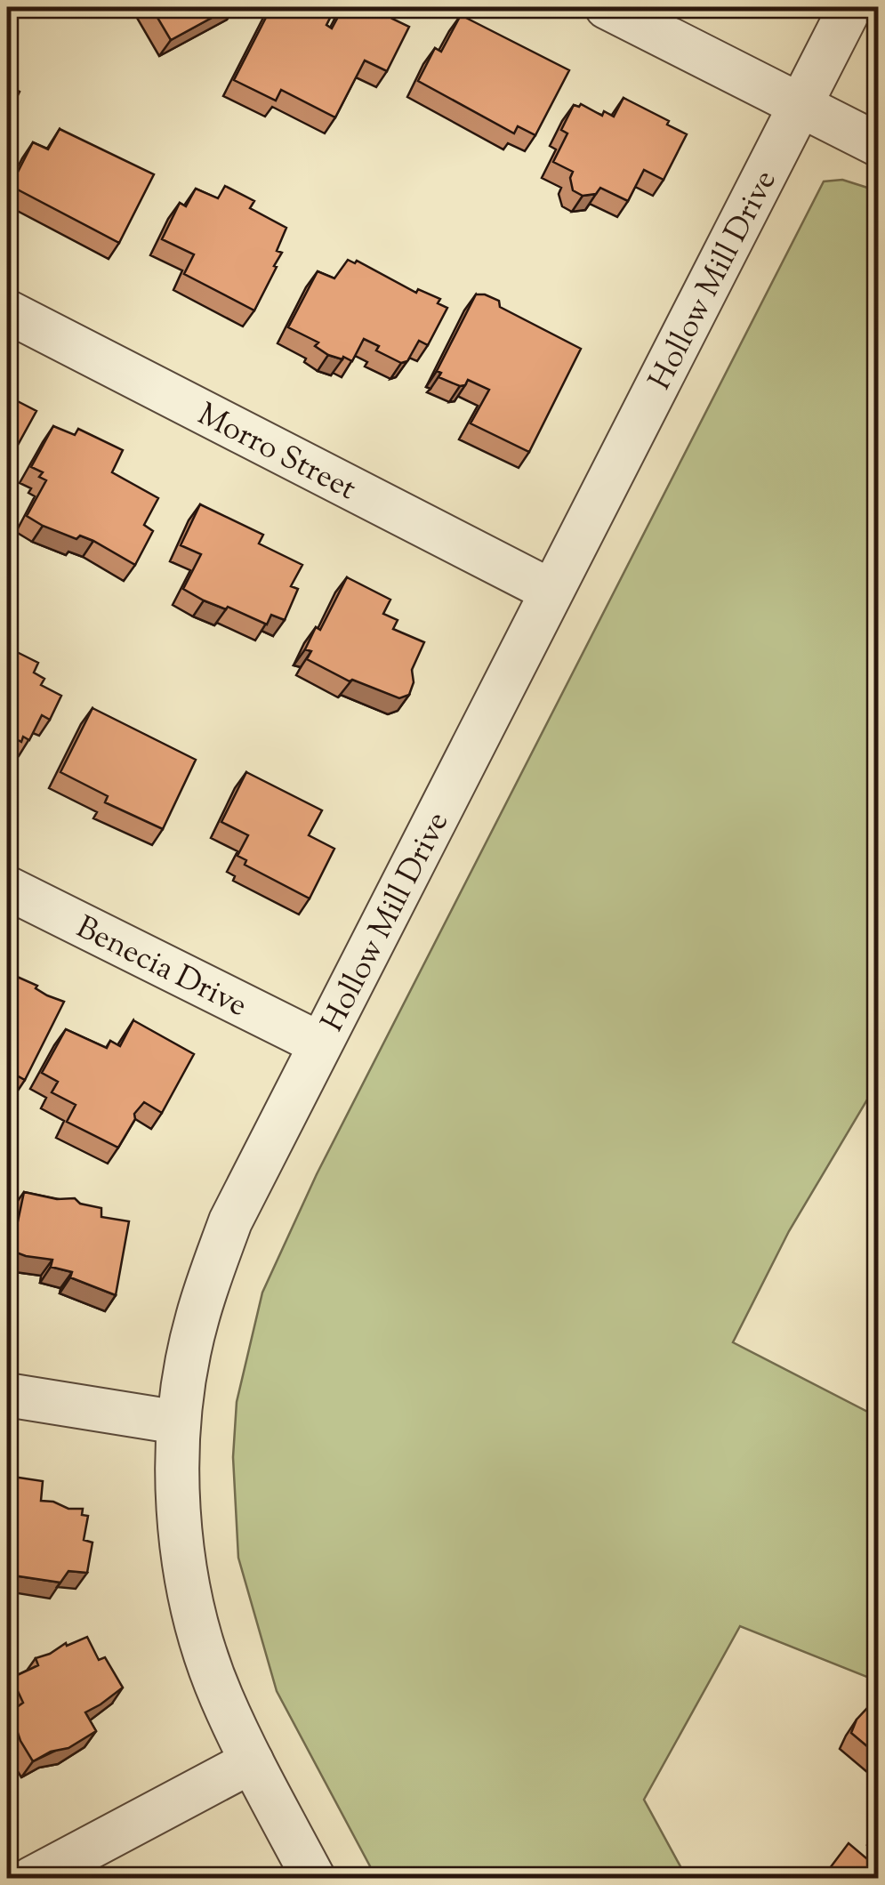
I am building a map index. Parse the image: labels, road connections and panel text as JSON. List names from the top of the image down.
{
  "streets": {
    "street": ["Hollow Mill Drive", "Morro Street", "Benecia Drive"]
  },
  "crossings": [
    ["Hollow Mill Drive", "Morro Street"],
    ["Hollow Mill Drive", "Benecia Drive"]
  ]
}
